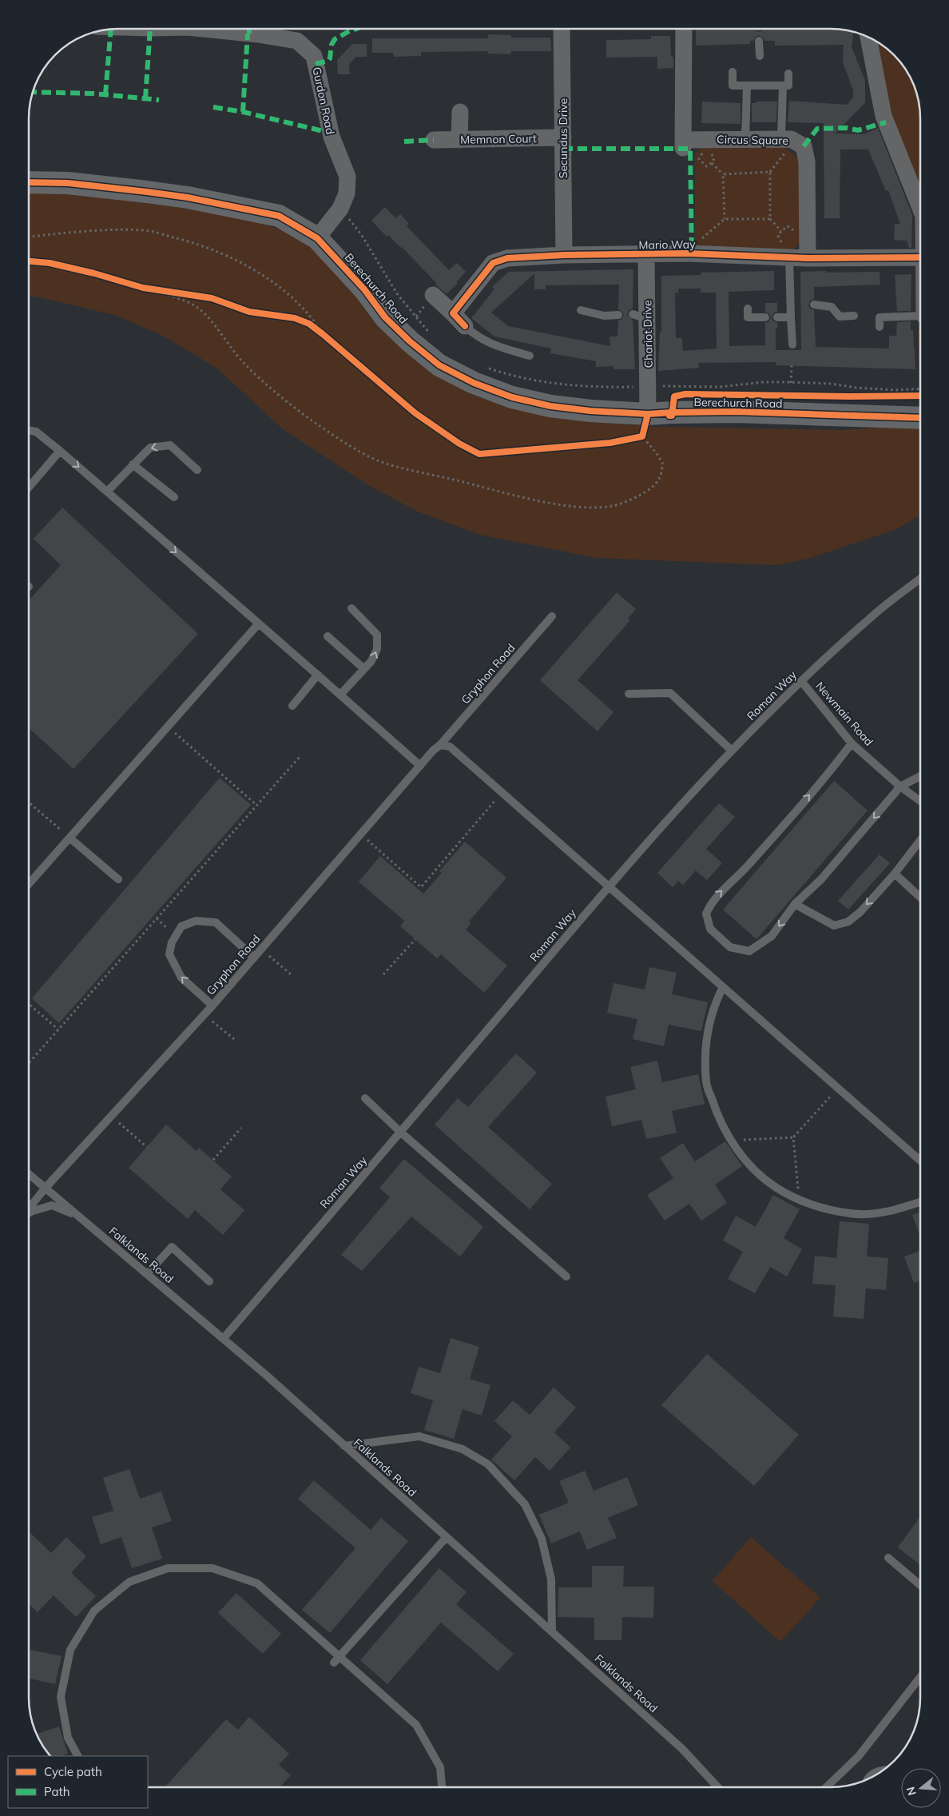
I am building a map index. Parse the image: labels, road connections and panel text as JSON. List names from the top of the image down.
{
  "streets": {
    "street": [
      "Gurdon Road",
      "Secundus Drive",
      "Memnon Court",
      "Circus Square",
      "Mario Way",
      "Berechurch Road",
      "Chariot Drive"
    ],
    "lane": [
      "Gryphon Road",
      "Roman Way",
      "Newmain Road",
      "Falklands Road"
    ]
  },
  "crossings": [
    ["Gurdon Road", "Berechurch Road"],
    ["Secundus Drive", "Memnon Court"],
    ["Secundus Drive", "Mario Way"],
    ["Circus Square", "Mario Way"],
    ["Mario Way", "Chariot Drive"],
    ["Berechurch Road", "Chariot Drive"],
    ["Gryphon Road", "Falklands Road"],
    ["Roman Way", "Newmain Road"],
    ["Roman Way", "Falklands Road"]
  ],
  "legend": ["Cycle path", "Path"],
  "north": "left"
}
